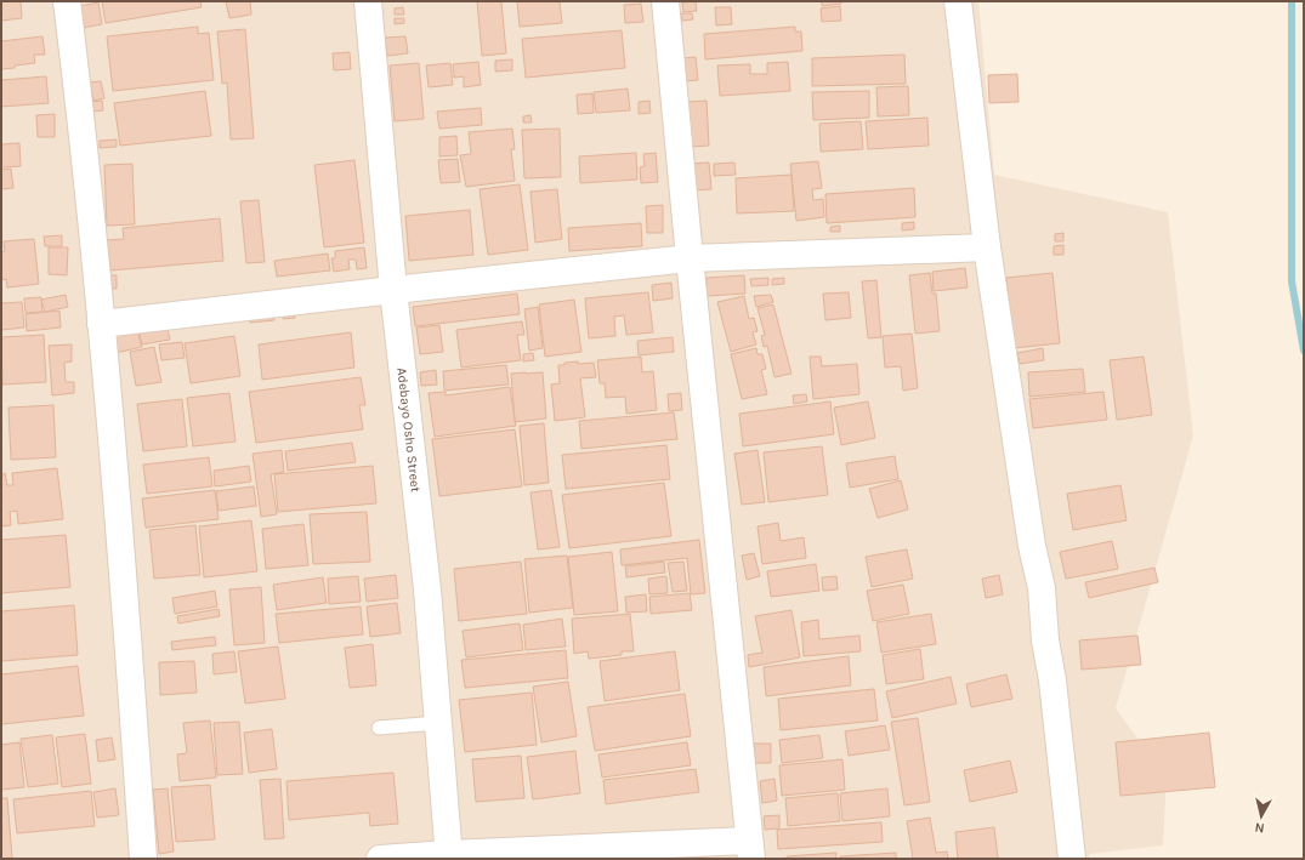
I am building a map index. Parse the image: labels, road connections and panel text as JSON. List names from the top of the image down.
{
  "streets": {
    "street": ["Adebayo Osho Street"]
  },
  "north": "bottom"
}
